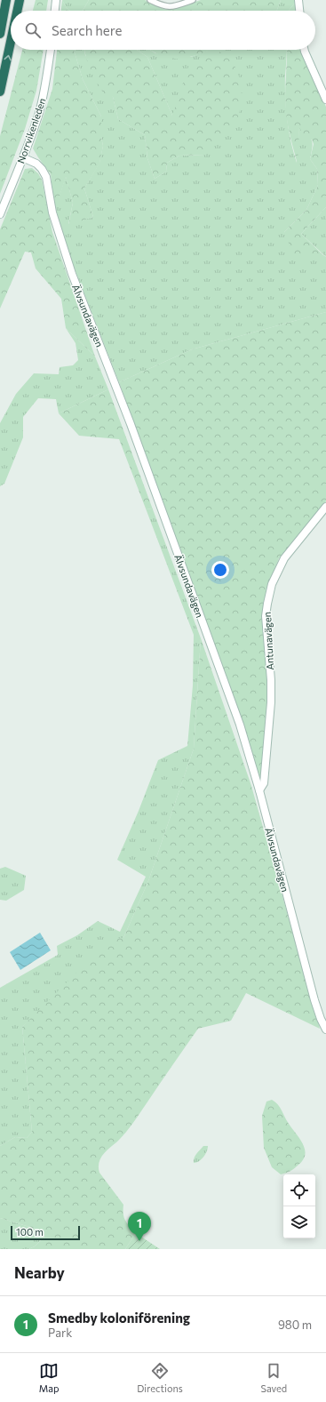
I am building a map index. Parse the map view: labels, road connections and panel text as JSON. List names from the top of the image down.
{
  "streets": {
    "street": ["Norrvikenleden", "Älvsundavägen", "Antunavägen"]
  },
  "crossings": [
    ["Norrvikenleden", "Älvsundavägen"],
    ["Älvsundavägen", "Antunavägen"]
  ],
  "scale_bar": "100 m",
  "page": {
    "search": "Search here",
    "pins": "1",
    "scale": "100 m",
    "heading": "Nearby",
    "list": [
      {
        "mark": "1",
        "name": "Smedby koloniförening",
        "note": "Park",
        "value": "980 m"
      }
    ],
    "nav": ["Map", "Directions", "Saved"]
  }
}
